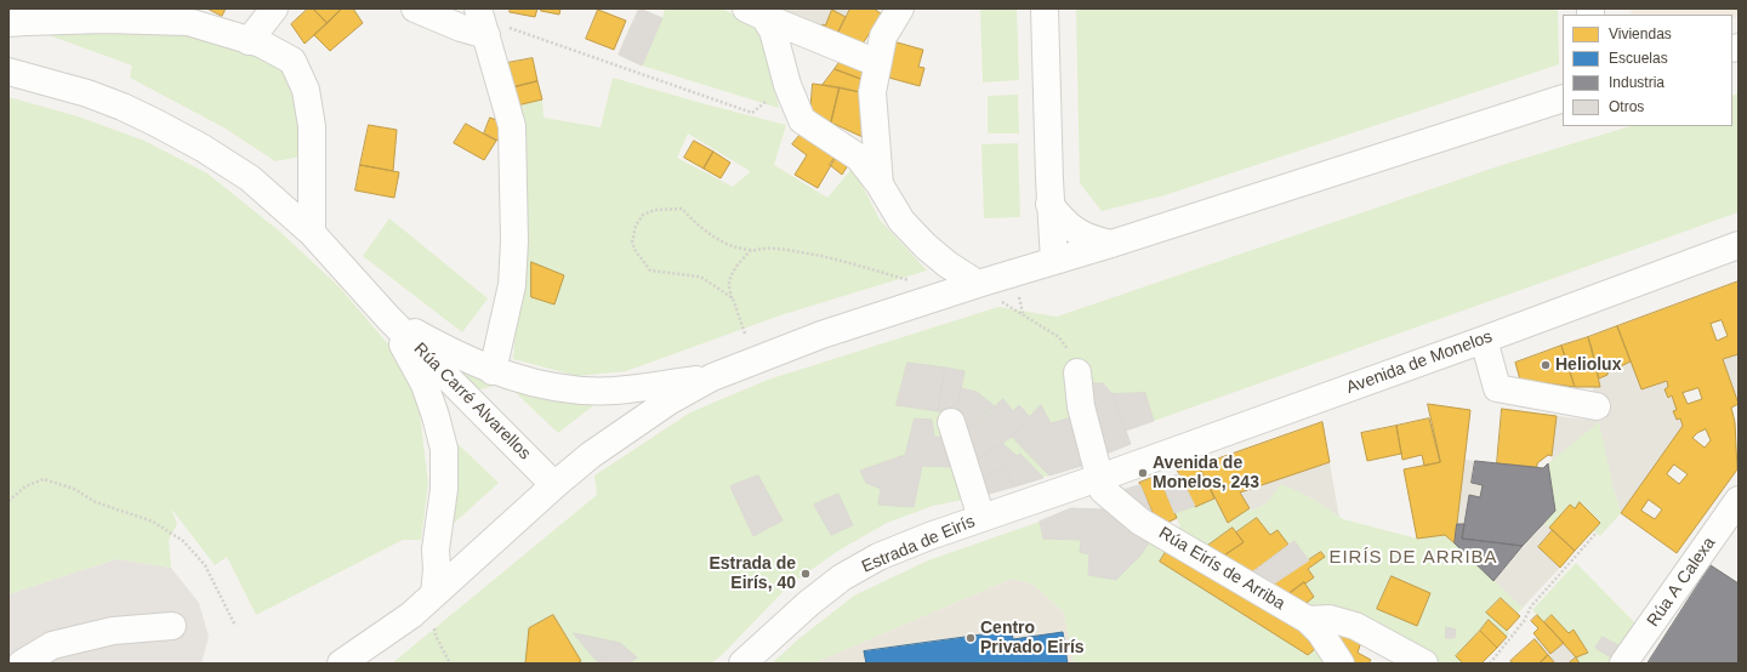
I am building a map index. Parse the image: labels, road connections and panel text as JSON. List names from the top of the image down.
{
  "streets": {
    "street": [
      "Avenida de Monelos",
      "Rúa Carré Alvarellos",
      "Estrada de Eirís",
      "Rúa Eirís de Arriba",
      "Rúa A Calexa"
    ]
  },
  "crossings": [
    ["Avenida de Monelos", "Estrada de Eirís"],
    ["Avenida de Monelos", "Rúa Eirís de Arriba"],
    ["Estrada de Eirís", "Rúa Eirís de Arriba"]
  ],
  "districts": ["EIRÍS DE ARRIBA"],
  "places": [
    "Heliolux",
    "Avenida de Monelos, 243",
    "Estrada de Eirís, 40",
    "Centro Privado Eirís"
  ],
  "legend": [
    "Viviendas",
    "Escuelas",
    "Industria",
    "Otros"
  ]
}
